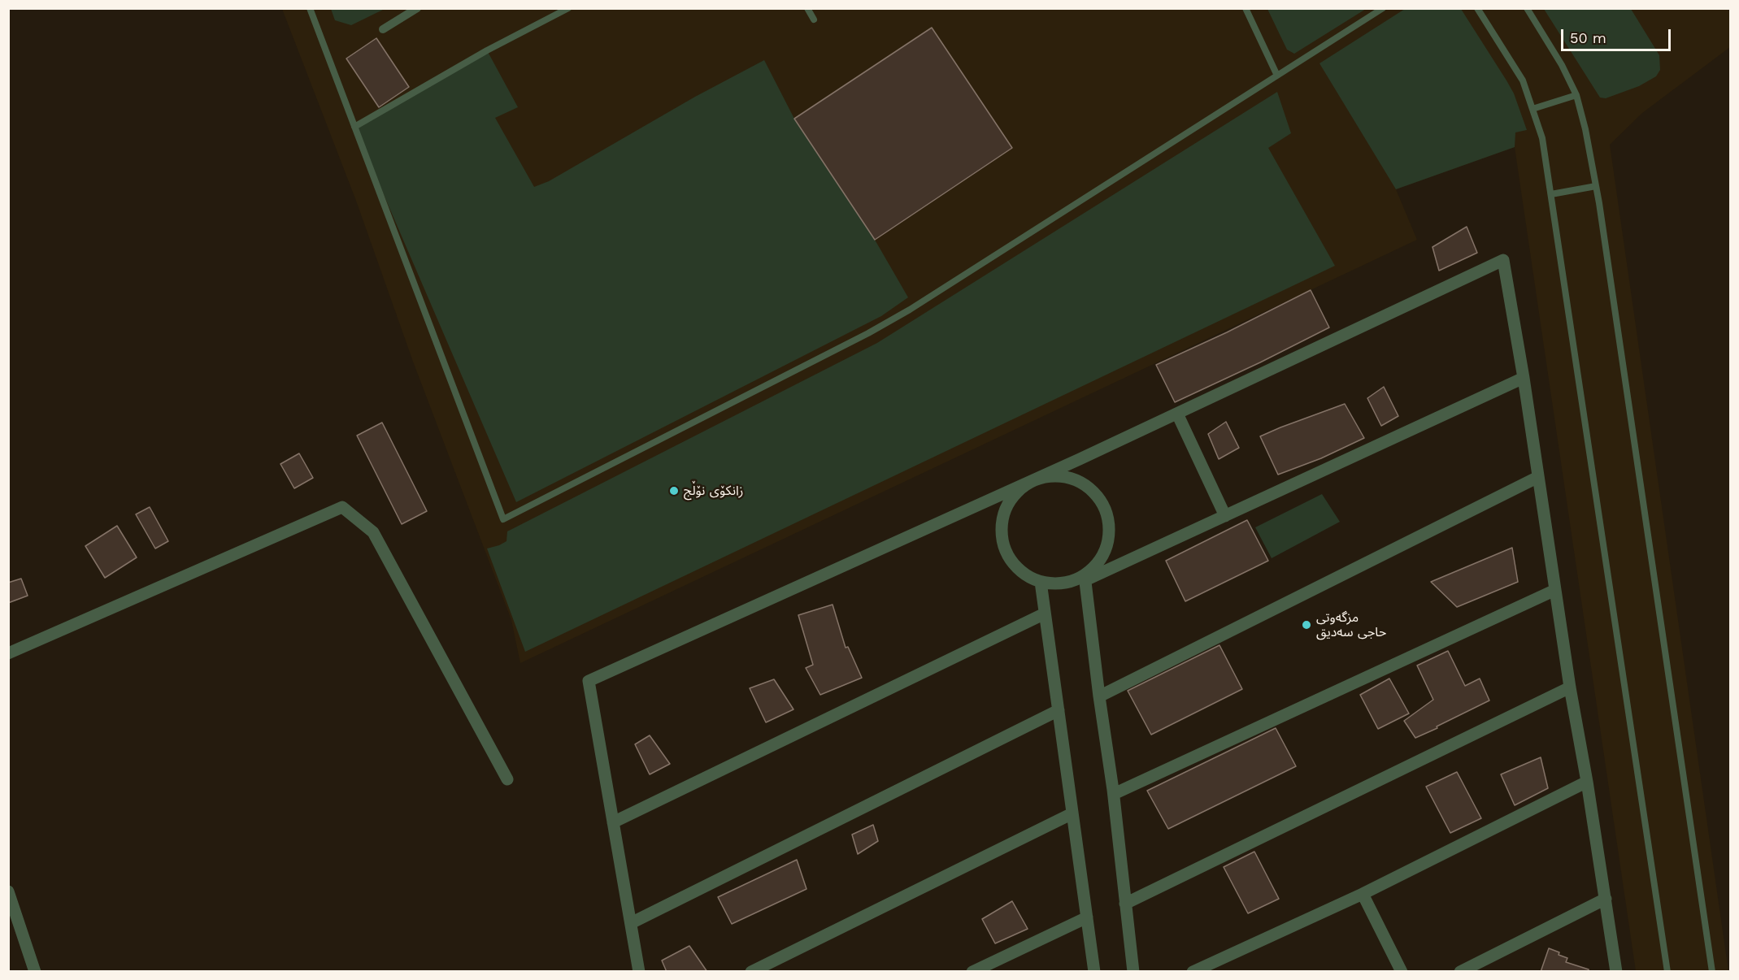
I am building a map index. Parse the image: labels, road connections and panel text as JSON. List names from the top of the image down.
{
  "places": ["زانکۆی نۆڵج", "مزگەوتی حاجی سەدیق"],
  "scale_bar": "50 m"
}
